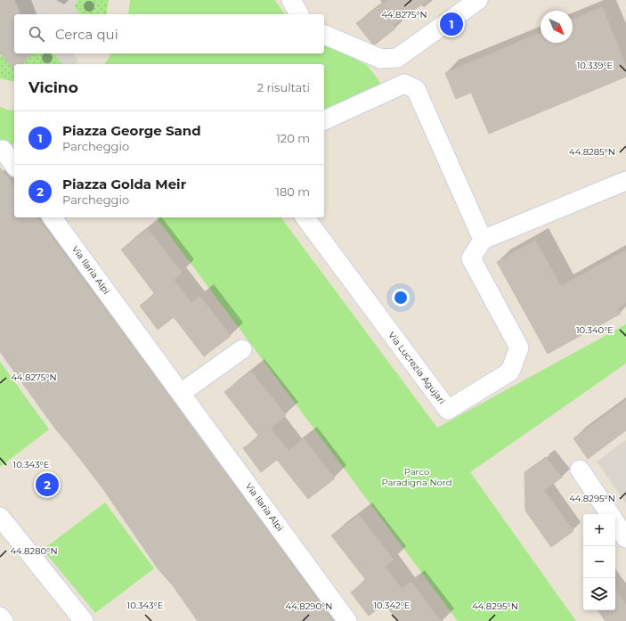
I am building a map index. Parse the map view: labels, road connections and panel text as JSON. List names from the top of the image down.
{
  "streets": {
    "street": ["Via Ilaria Alpi", "Via Lucrezia Agujari"]
  },
  "parks": ["Parco Paradigna Nord"],
  "north": "bottom right",
  "page": {
    "pins": ["1", "2"],
    "search": "Cerca qui",
    "heading": ["Vicino", "2 risultati"],
    "list": [
      {
        "mark": "1",
        "name": "Piazza George Sand",
        "note": "Parcheggio",
        "value": "120 m"
      },
      {
        "mark": "2",
        "name": "Piazza Golda Meir",
        "note": "Parcheggio",
        "value": "180 m"
      }
    ],
    "map_buttons": ["+", "−"]
  },
  "coordinates": [
    "44.8275°N",
    "10.339°E",
    "44.8285°N",
    "10.340°E",
    "10.343°E",
    "44.8295°N",
    "44.8280°N",
    "10.342°E",
    "44.8290°N"
  ]
}
